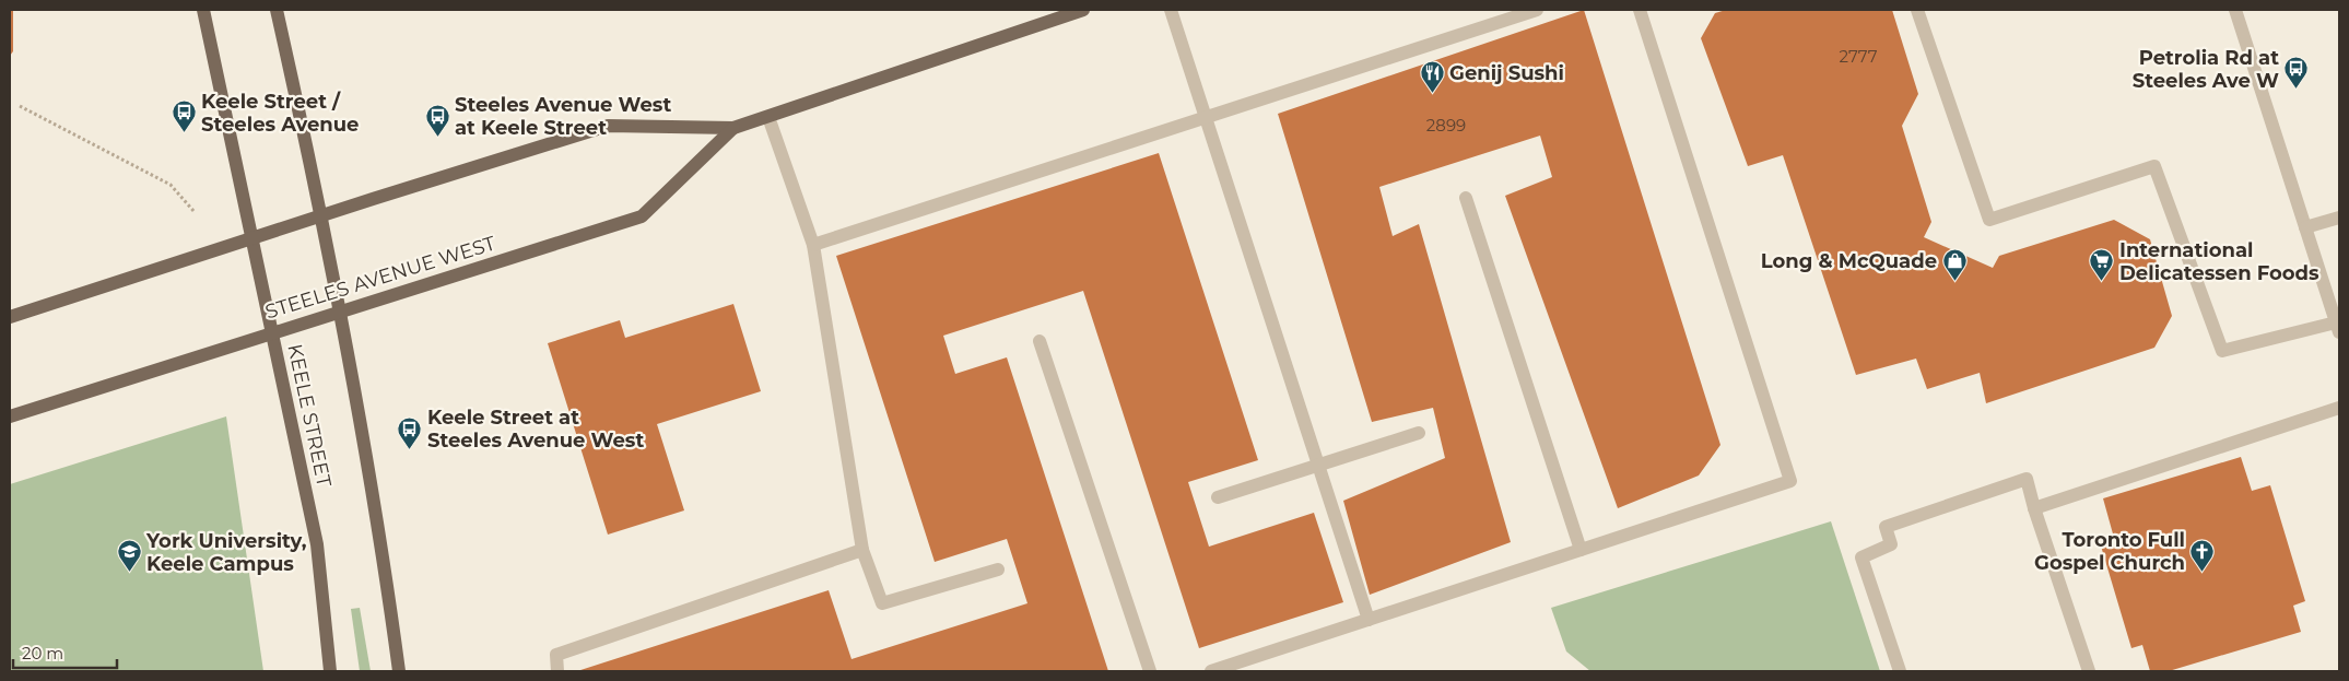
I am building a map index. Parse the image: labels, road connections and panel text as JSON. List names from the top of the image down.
{
  "streets": {
    "main road": ["STEELES AVENUE WEST", "KEELE STREET"]
  },
  "crossings": [
    ["STEELES AVENUE WEST", "KEELE STREET"]
  ],
  "places": {
    "bus stop": [
      "Petrolia Rd at Steeles Ave W",
      "Keele Street / Steeles Avenue",
      "Steeles Avenue West at Keele Street",
      "Keele Street at Steeles Avenue West"
    ],
    "restaurant": ["Genij Sushi"],
    "shop": ["Long & McQuade"],
    "supermarket": ["International Delicatessen Foods"],
    "church": ["Toronto Full Gospel Church"],
    "school or university": ["York University, Keele Campus"]
  },
  "house_numbers": ["2777", "2899"],
  "scale_bar": "20 m"
}
